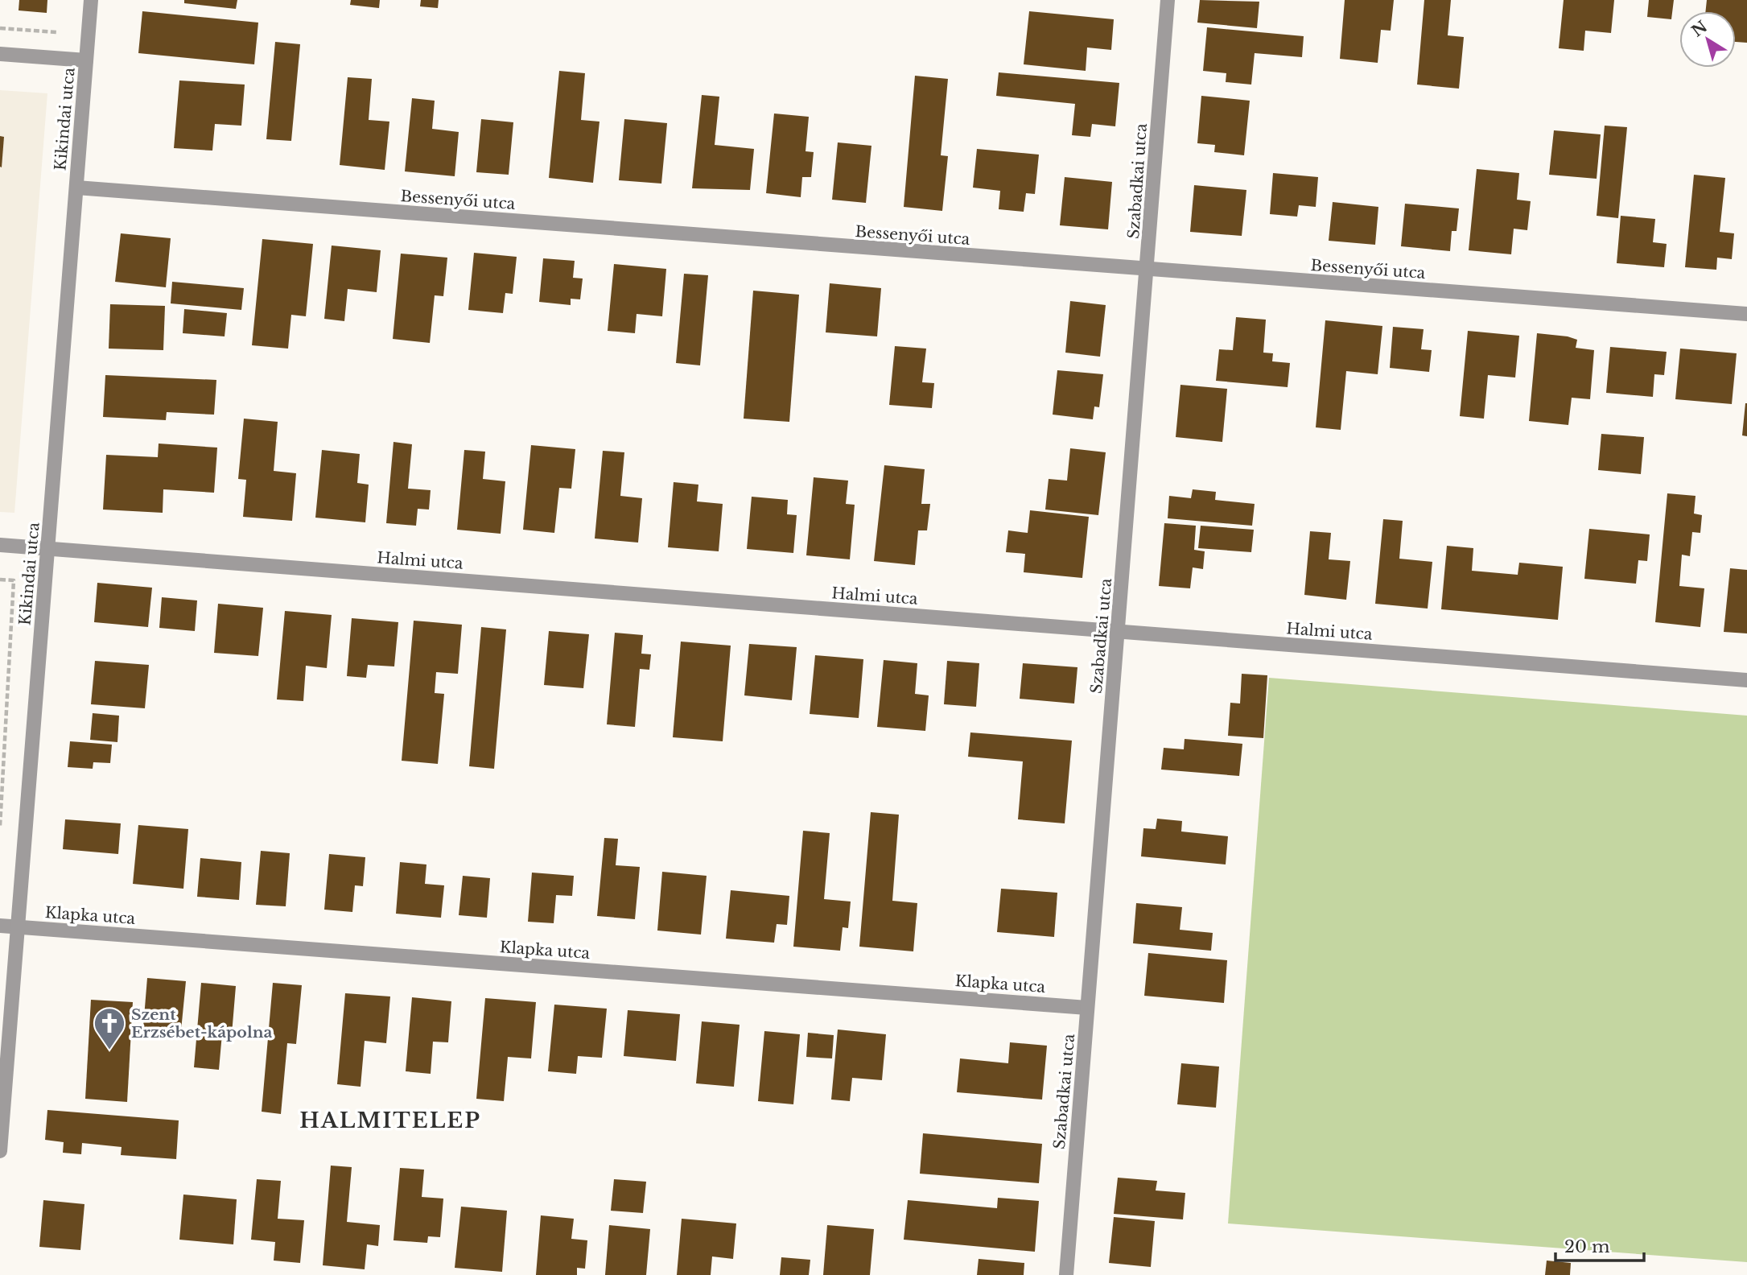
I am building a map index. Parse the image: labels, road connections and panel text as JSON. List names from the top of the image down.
{
  "streets": {
    "street": [
      "Kikindai utca",
      "Szabadkai utca",
      "Bessenyői utca",
      "Halmi utca",
      "Klapka utca"
    ]
  },
  "crossings": [
    ["Kikindai utca", "Bessenyői utca"],
    ["Kikindai utca", "Halmi utca"],
    ["Kikindai utca", "Klapka utca"],
    ["Szabadkai utca", "Bessenyői utca"],
    ["Szabadkai utca", "Halmi utca"],
    ["Szabadkai utca", "Klapka utca"]
  ],
  "districts": ["HALMITELEP"],
  "places": {
    "church": ["Szent Erzsébet-kápolna"]
  },
  "scale_bar": "20 m",
  "north": "top left"
}
